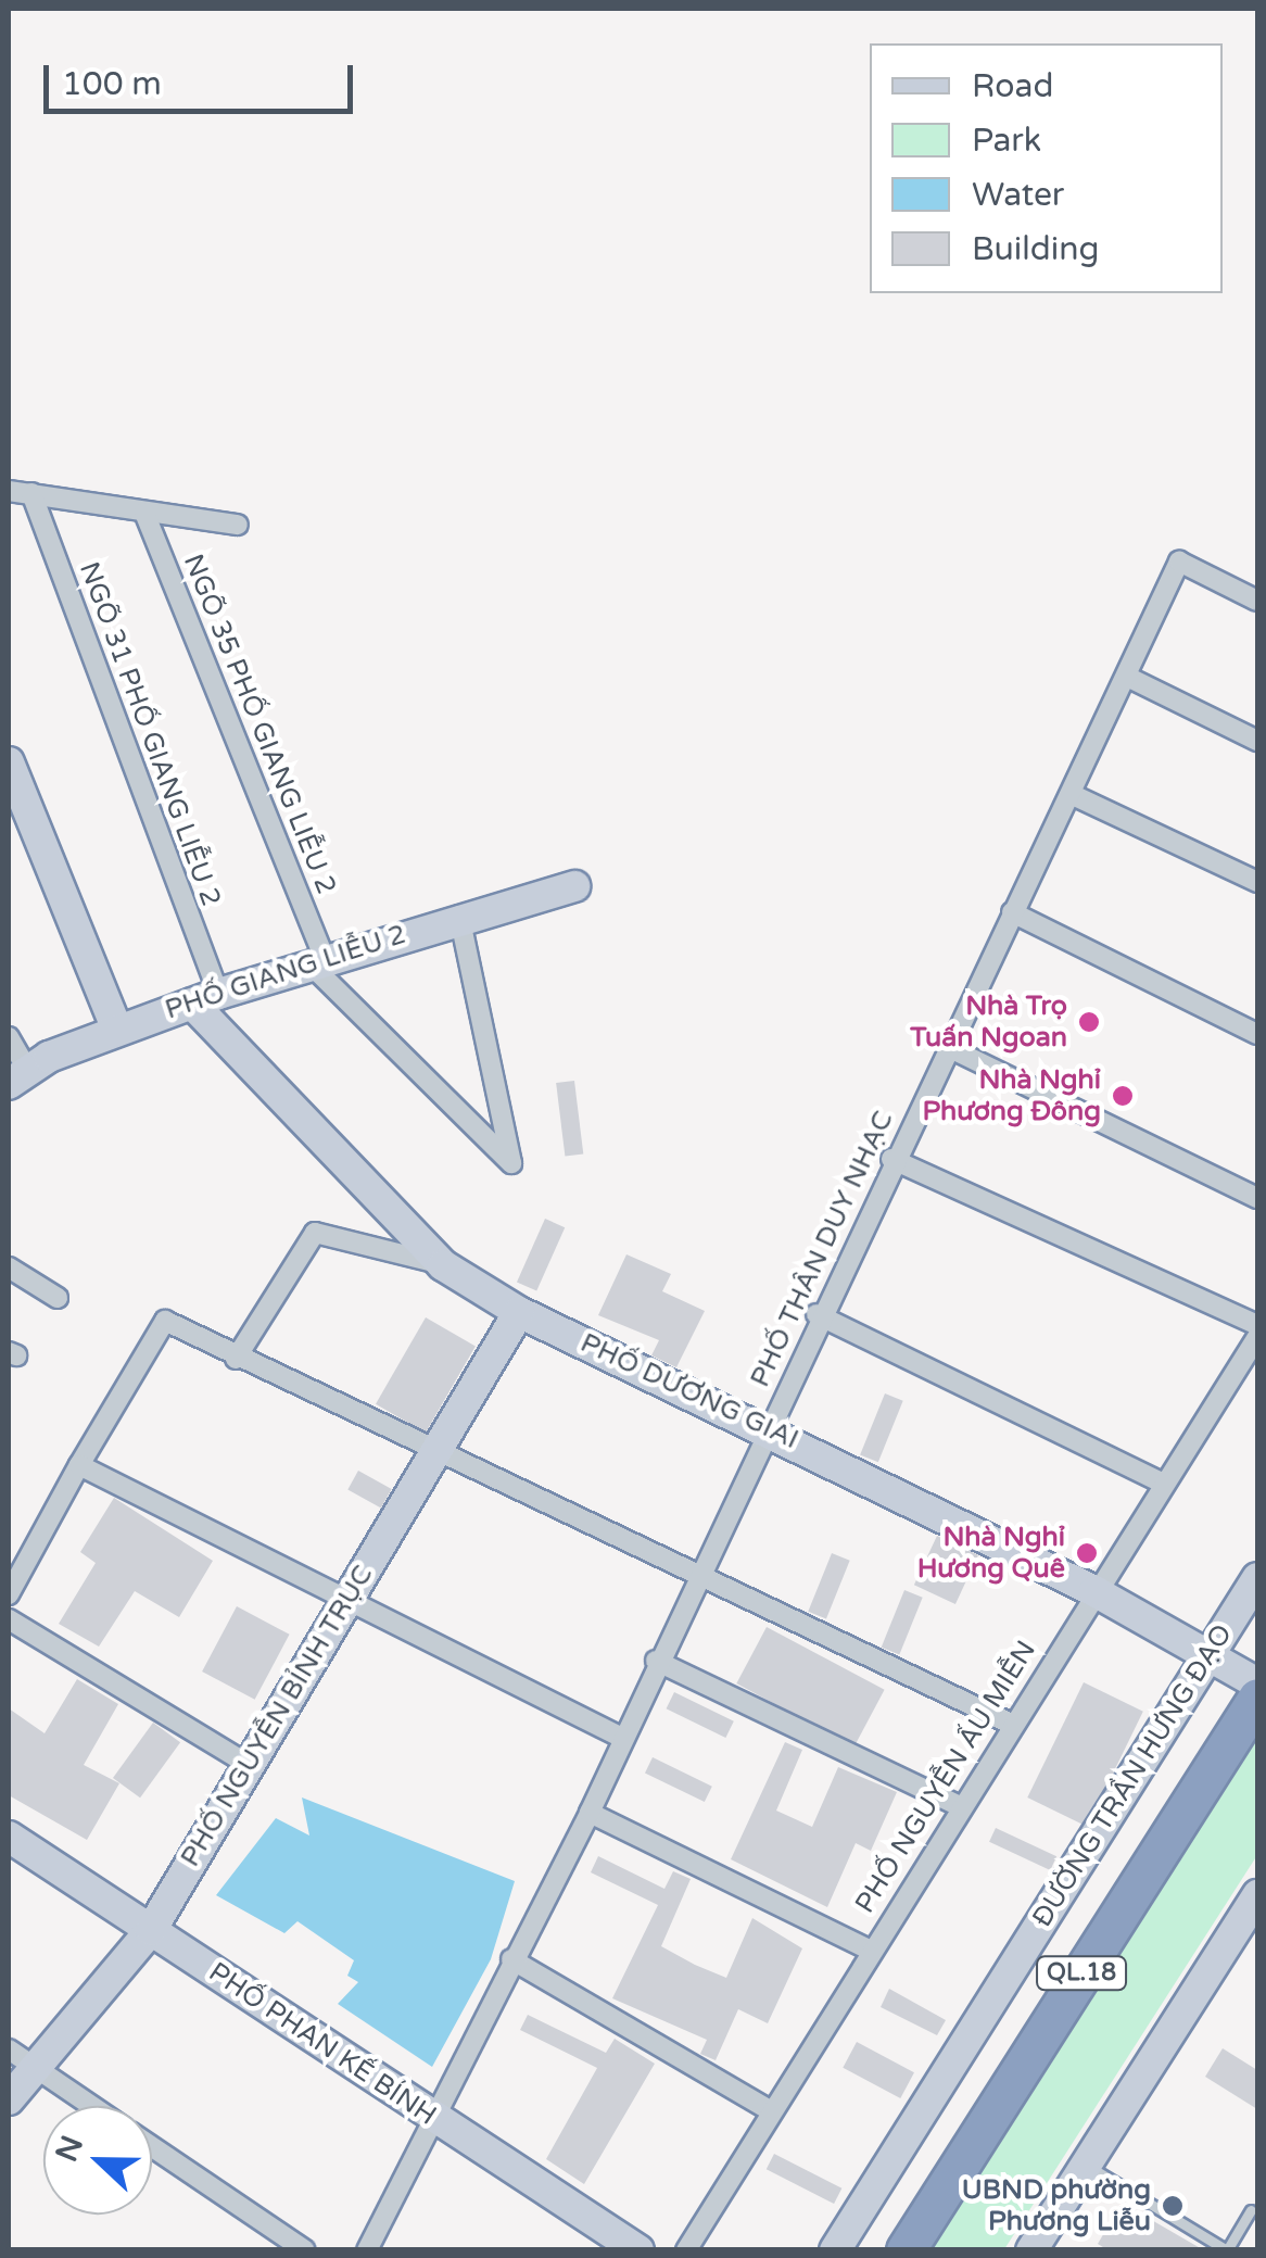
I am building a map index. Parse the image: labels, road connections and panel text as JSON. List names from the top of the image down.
{
  "streets": {
    "highway": ["QL.18"],
    "street": [
      "NGÕ 35 PHỐ GIANG LIỄU 2",
      "NGÕ 31 PHỐ GIANG LIỄU 2",
      "PHỐ GIANG LIỄU 2",
      "PHỐ THÂN DUY NHẠC",
      "PHỐ DƯƠNG GIAI",
      "PHỐ NGUYỄN BỈNH TRỤC",
      "ĐƯỜNG TRẦN HƯNG ĐẠO",
      "PHỐ NGUYỄN ẤU MIỄN",
      "PHỐ PHAN KẾ BÍNH"
    ]
  },
  "crossings": [
    ["NGÕ 35 PHỐ GIANG LIỄU 2", "PHỐ GIANG LIỄU 2"],
    ["NGÕ 31 PHỐ GIANG LIỄU 2", "PHỐ GIANG LIỄU 2"],
    ["NGÕ 31 PHỐ GIANG LIỄU 2", "PHỐ DƯƠNG GIAI"],
    ["PHỐ GIANG LIỄU 2", "PHỐ DƯƠNG GIAI"],
    ["PHỐ THÂN DUY NHẠC", "PHỐ DƯƠNG GIAI"],
    ["PHỐ THÂN DUY NHẠC", "PHỐ PHAN KẾ BÍNH"],
    ["PHỐ DƯƠNG GIAI", "PHỐ NGUYỄN BỈNH TRỤC"],
    ["PHỐ DƯƠNG GIAI", "ĐƯỜNG TRẦN HƯNG ĐẠO"],
    ["PHỐ DƯƠNG GIAI", "PHỐ NGUYỄN ẤU MIỄN"],
    ["PHỐ NGUYỄN BỈNH TRỤC", "PHỐ PHAN KẾ BÍNH"]
  ],
  "places": [
    "Nhà Trọ Tuấn Ngoan",
    "Nhà Nghỉ Phương Đông",
    "Nhà Nghỉ Hương Quê",
    "UBND phường Phương Liễu"
  ],
  "legend": [
    "Road",
    "Park",
    "Water",
    "Building"
  ],
  "scale_bar": "100 m",
  "north": "left"
}
